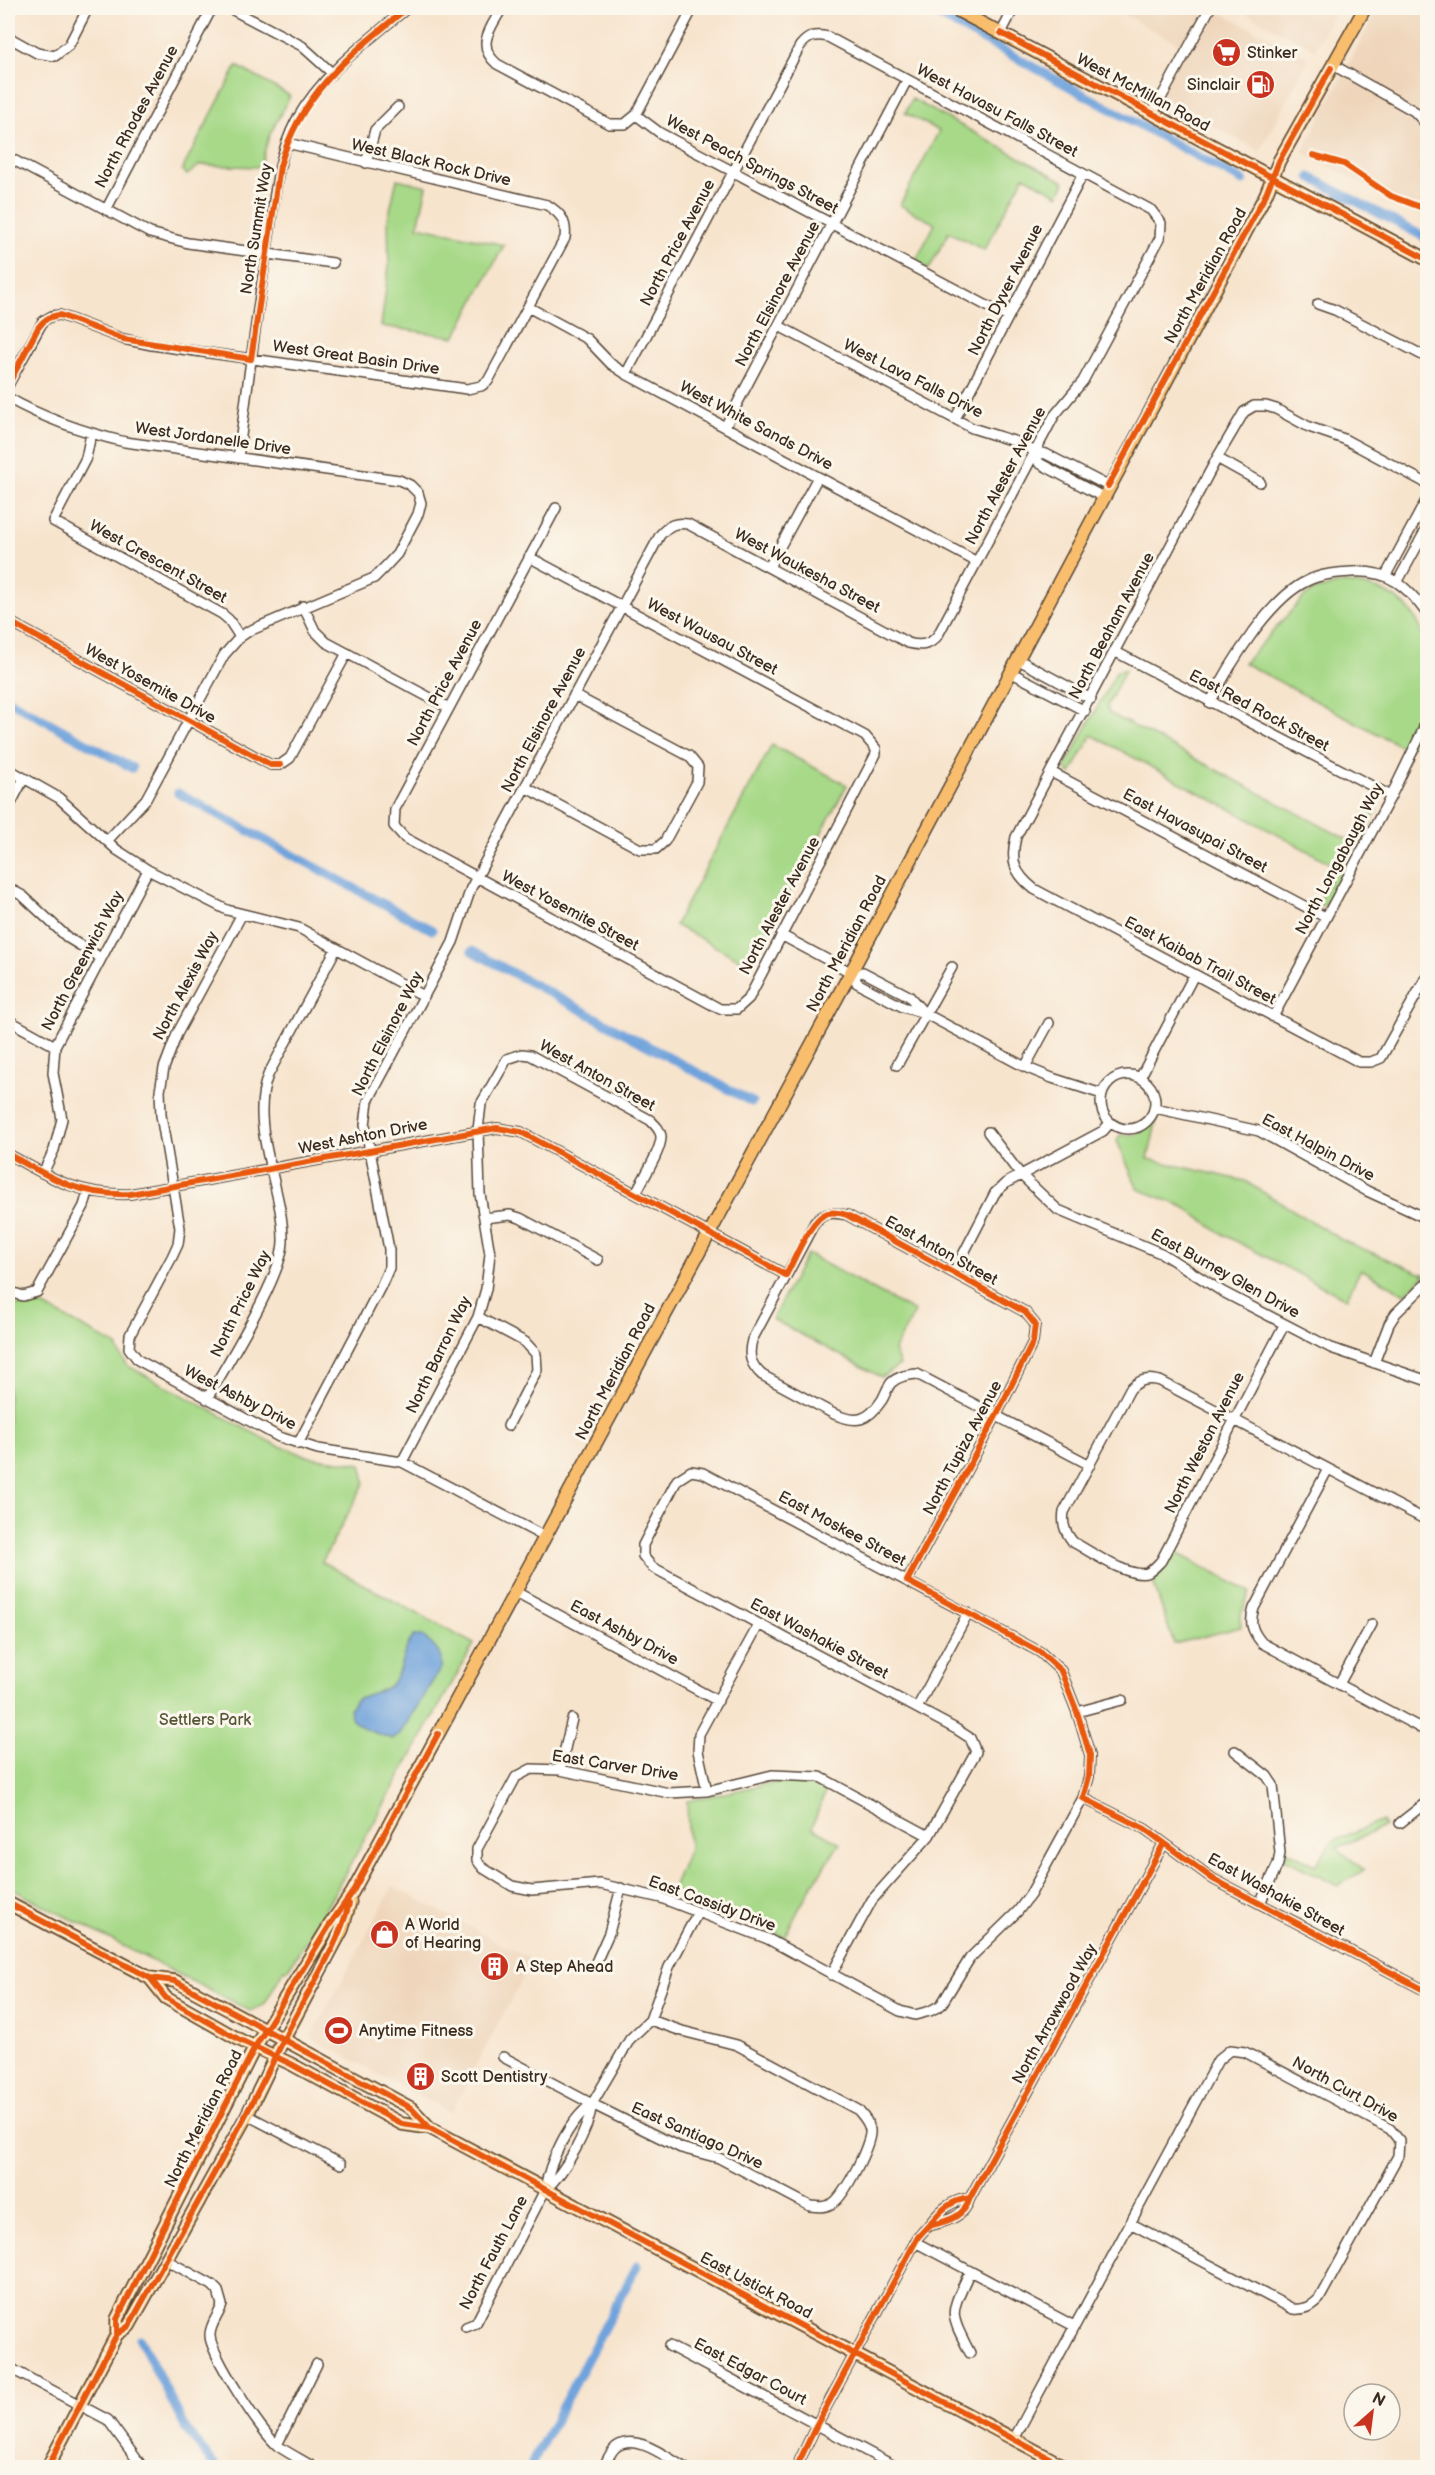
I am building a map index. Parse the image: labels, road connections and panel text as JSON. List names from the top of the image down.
{
  "streets": {
    "main road": ["West McMillan Road", "North Meridian Road", "East Ustick Road"],
    "street": [
      "West Havasu Falls Street",
      "North Rhodes Avenue",
      "West Black Rock Drive",
      "West Peach Springs Street",
      "North Summit Way",
      "North Price Avenue",
      "North Dyver Avenue",
      "North Elsinore Avenue",
      "West Great Basin Drive",
      "West Lava Falls Drive",
      "West White Sands Drive",
      "West Jordanelle Drive",
      "North Alester Avenue",
      "West Crescent Street",
      "West Waukesha Street",
      "North Beaham Avenue",
      "West Wausau Street",
      "West Yosemite Drive",
      "East Red Rock Street",
      "East Havasupai Street",
      "North Longabaugh Way",
      "West Yosemite Street",
      "North Greenwich Way",
      "East Kaibab Trail Street",
      "North Alexis Way",
      "North Elsinore Way",
      "West Anton Street",
      "West Ashton Drive",
      "East Halpin Drive",
      "East Anton Street",
      "East Burney Glen Drive",
      "North Price Way",
      "North Barron Way",
      "West Ashby Drive",
      "North Weston Avenue",
      "North Tupiza Avenue",
      "East Moskee Street",
      "East Ashby Drive",
      "East Washakie Street",
      "East Carver Drive",
      "East Cassidy Drive",
      "North Arrowwood Way",
      "North Curt Drive",
      "East Santiago Drive",
      "North Fauth Lane",
      "East Edgar Court"
    ]
  },
  "crossings": [
    ["West McMillan Road", "North Meridian Road"],
    ["West Havasu Falls Street", "North Price Avenue"],
    ["West Havasu Falls Street", "North Dyver Avenue"],
    ["West Havasu Falls Street", "North Elsinore Avenue"],
    ["West Havasu Falls Street", "North Alester Avenue"],
    ["West Black Rock Drive", "North Summit Way"],
    ["West Black Rock Drive", "West Great Basin Drive"],
    ["West Black Rock Drive", "West White Sands Drive"],
    ["West Peach Springs Street", "North Price Avenue"],
    ["West Peach Springs Street", "North Dyver Avenue"],
    ["West Peach Springs Street", "North Elsinore Avenue"],
    ["North Summit Way", "West Great Basin Drive"],
    ["North Summit Way", "West Jordanelle Drive"],
    ["North Price Avenue", "West White Sands Drive"],
    ["North Price Avenue", "West Wausau Street"],
    ["North Price Avenue", "West Yosemite Street"],
    ["North Meridian Road", "West Lava Falls Drive"],
    ["North Meridian Road", "West Ashton Drive"],
    ["North Meridian Road", "West Ashby Drive"],
    ["North Meridian Road", "East Ashby Drive"],
    ["North Meridian Road", "East Ustick Road"],
    ["North Dyver Avenue", "West Lava Falls Drive"],
    ["North Elsinore Avenue", "West Lava Falls Drive"],
    ["North Elsinore Avenue", "West White Sands Drive"],
    ["North Elsinore Avenue", "West Waukesha Street"],
    ["North Elsinore Avenue", "West Wausau Street"],
    ["North Elsinore Avenue", "West Yosemite Street"],
    ["North Elsinore Avenue", "North Elsinore Way"],
    ["West Great Basin Drive", "West White Sands Drive"],
    ["West Lava Falls Drive", "North Alester Avenue"],
    ["West White Sands Drive", "North Alester Avenue"],
    ["West Jordanelle Drive", "West Crescent Street"],
    ["North Alester Avenue", "West Waukesha Street"],
    ["North Alester Avenue", "West Wausau Street"],
    ["North Alester Avenue", "West Yosemite Street"],
    ["North Beaham Avenue", "East Red Rock Street"],
    ["North Beaham Avenue", "East Havasupai Street"],
    ["North Beaham Avenue", "East Kaibab Trail Street"],
    ["East Red Rock Street", "North Longabaugh Way"],
    ["East Havasupai Street", "North Longabaugh Way"],
    ["North Longabaugh Way", "East Kaibab Trail Street"],
    ["North Greenwich Way", "West Ashton Drive"],
    ["North Alexis Way", "West Ashton Drive"],
    ["North Alexis Way", "West Ashby Drive"],
    ["North Elsinore Way", "West Ashton Drive"],
    ["North Elsinore Way", "West Ashby Drive"],
    ["West Anton Street", "West Ashton Drive"],
    ["West Anton Street", "North Barron Way"],
    ["West Ashton Drive", "East Anton Street"],
    ["West Ashton Drive", "North Price Way"],
    ["West Ashton Drive", "North Barron Way"],
    ["East Anton Street", "North Tupiza Avenue"],
    ["East Burney Glen Drive", "North Weston Avenue"],
    ["North Price Way", "West Ashby Drive"],
    ["North Barron Way", "West Ashby Drive"],
    ["North Tupiza Avenue", "East Moskee Street"],
    ["East Moskee Street", "East Washakie Street"],
    ["East Moskee Street", "East Cassidy Drive"],
    ["East Washakie Street", "East Carver Drive"],
    ["East Washakie Street", "North Arrowwood Way"],
    ["East Carver Drive", "East Cassidy Drive"],
    ["North Arrowwood Way", "East Ustick Road"],
    ["North Arrowwood Way", "East Edgar Court"],
    ["North Curt Drive", "East Ustick Road"],
    ["East Santiago Drive", "North Fauth Lane"],
    ["North Fauth Lane", "East Ustick Road"]
  ],
  "parks": ["Settlers Park"],
  "places": {
    "supermarket": ["Stinker"],
    "fuel station": ["Sinclair"],
    "shop": ["A World of Hearing"],
    "building": ["A Step Ahead", "Scott Dentistry"],
    "sports": ["Anytime Fitness"]
  },
  "north": "top right"
}
